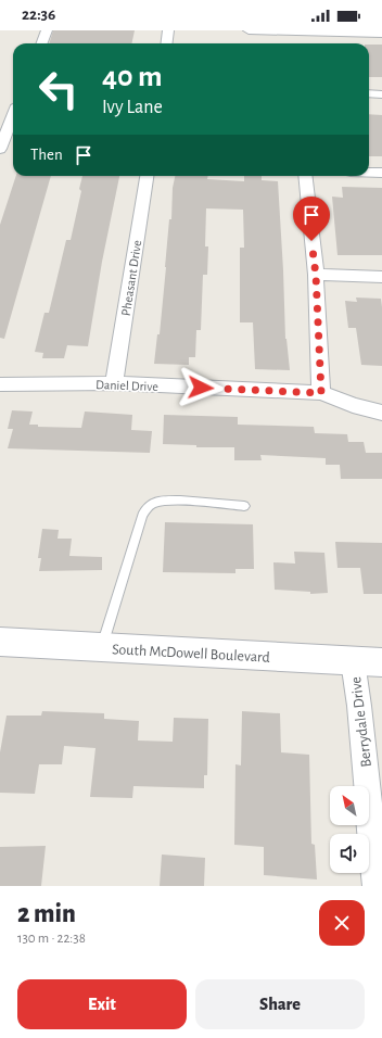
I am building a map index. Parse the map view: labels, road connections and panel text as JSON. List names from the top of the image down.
{
  "streets": {
    "main road": ["South McDowell Boulevard"],
    "street": ["Pheasant Drive", "Daniel Drive", "Berrydale Drive"]
  },
  "crossings": [
    ["Pheasant Drive", "Daniel Drive"],
    ["South McDowell Boulevard", "Berrydale Drive"]
  ],
  "north": "top left",
  "page": {
    "status": "22:36",
    "turn": ["40 m", "Ivy Lane"],
    "then": "Then",
    "heading": ["2 min", "130 m · 22:38"],
    "buttons": ["Exit", "Share"]
  }
}
